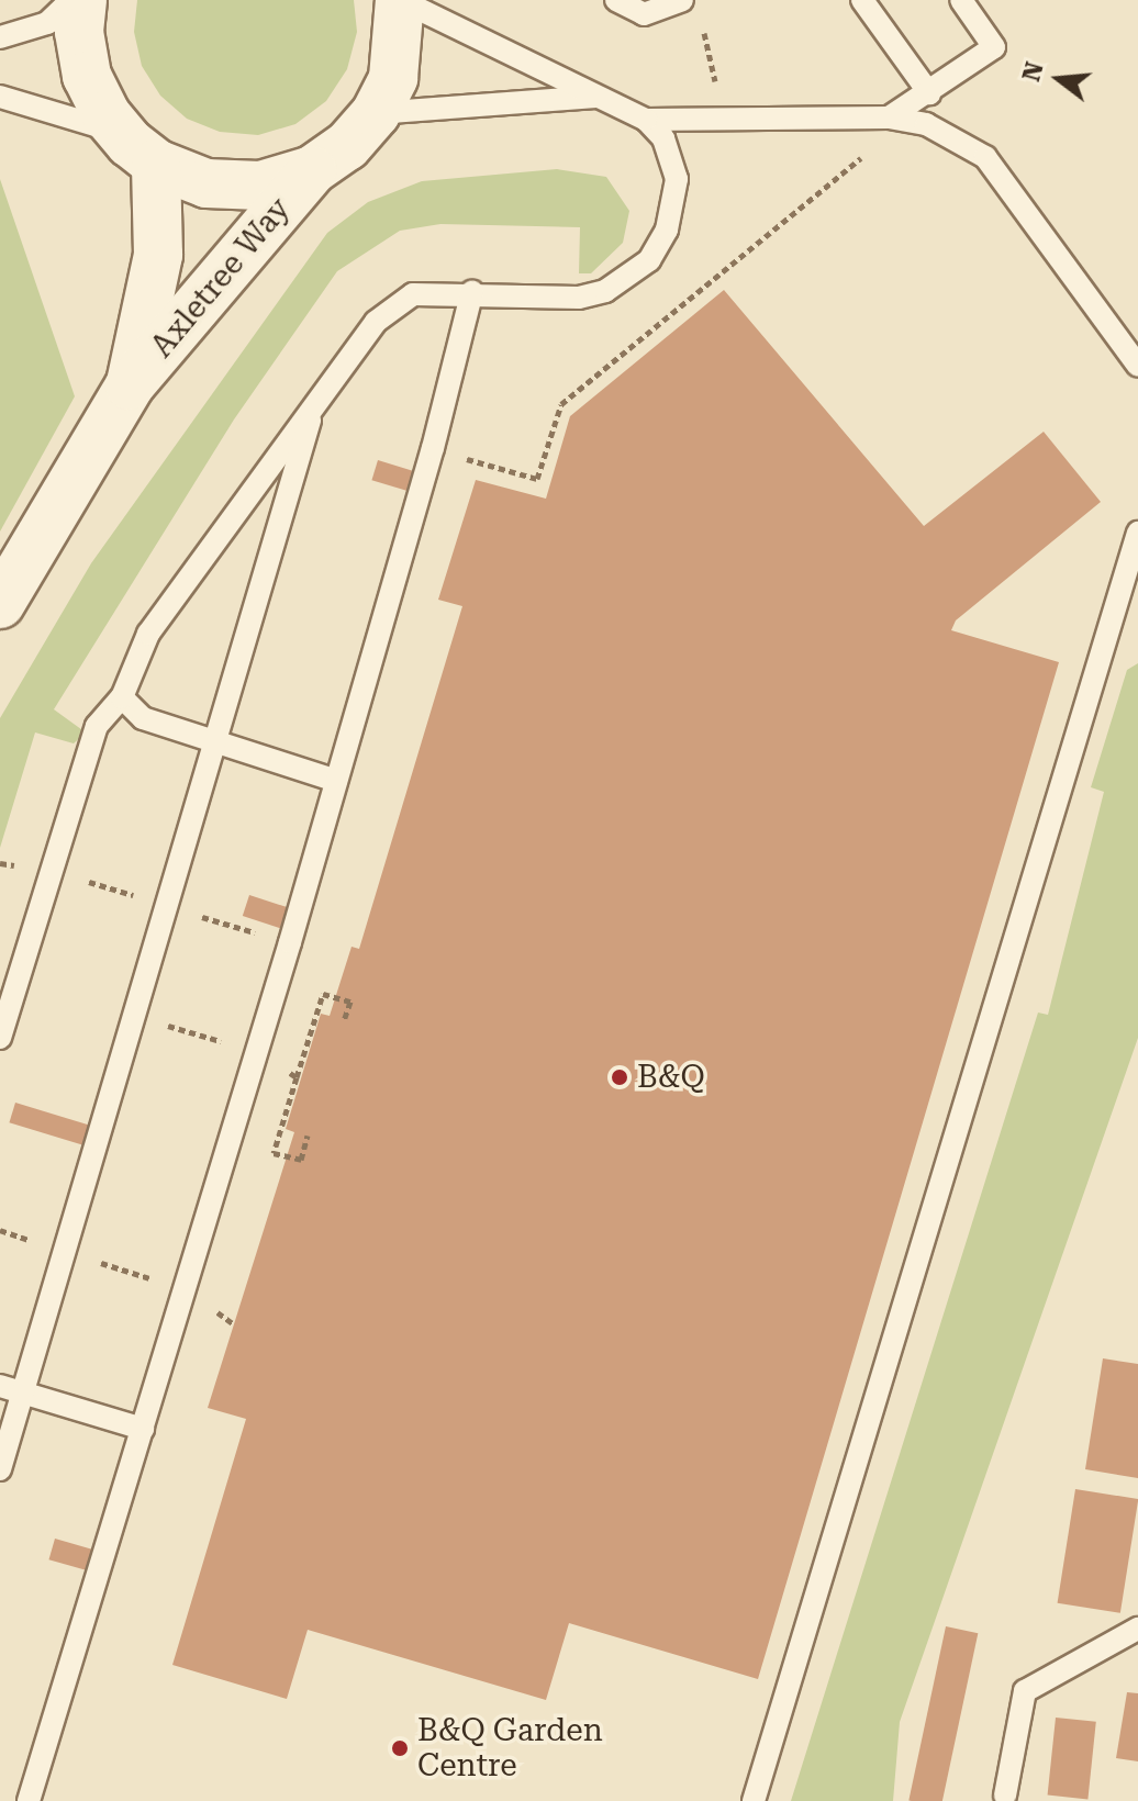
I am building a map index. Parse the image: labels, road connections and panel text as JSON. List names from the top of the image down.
{
  "streets": {
    "street": ["Axletree Way"]
  },
  "places": ["B&Q", "B&Q Garden Centre"],
  "north": "left"
}
